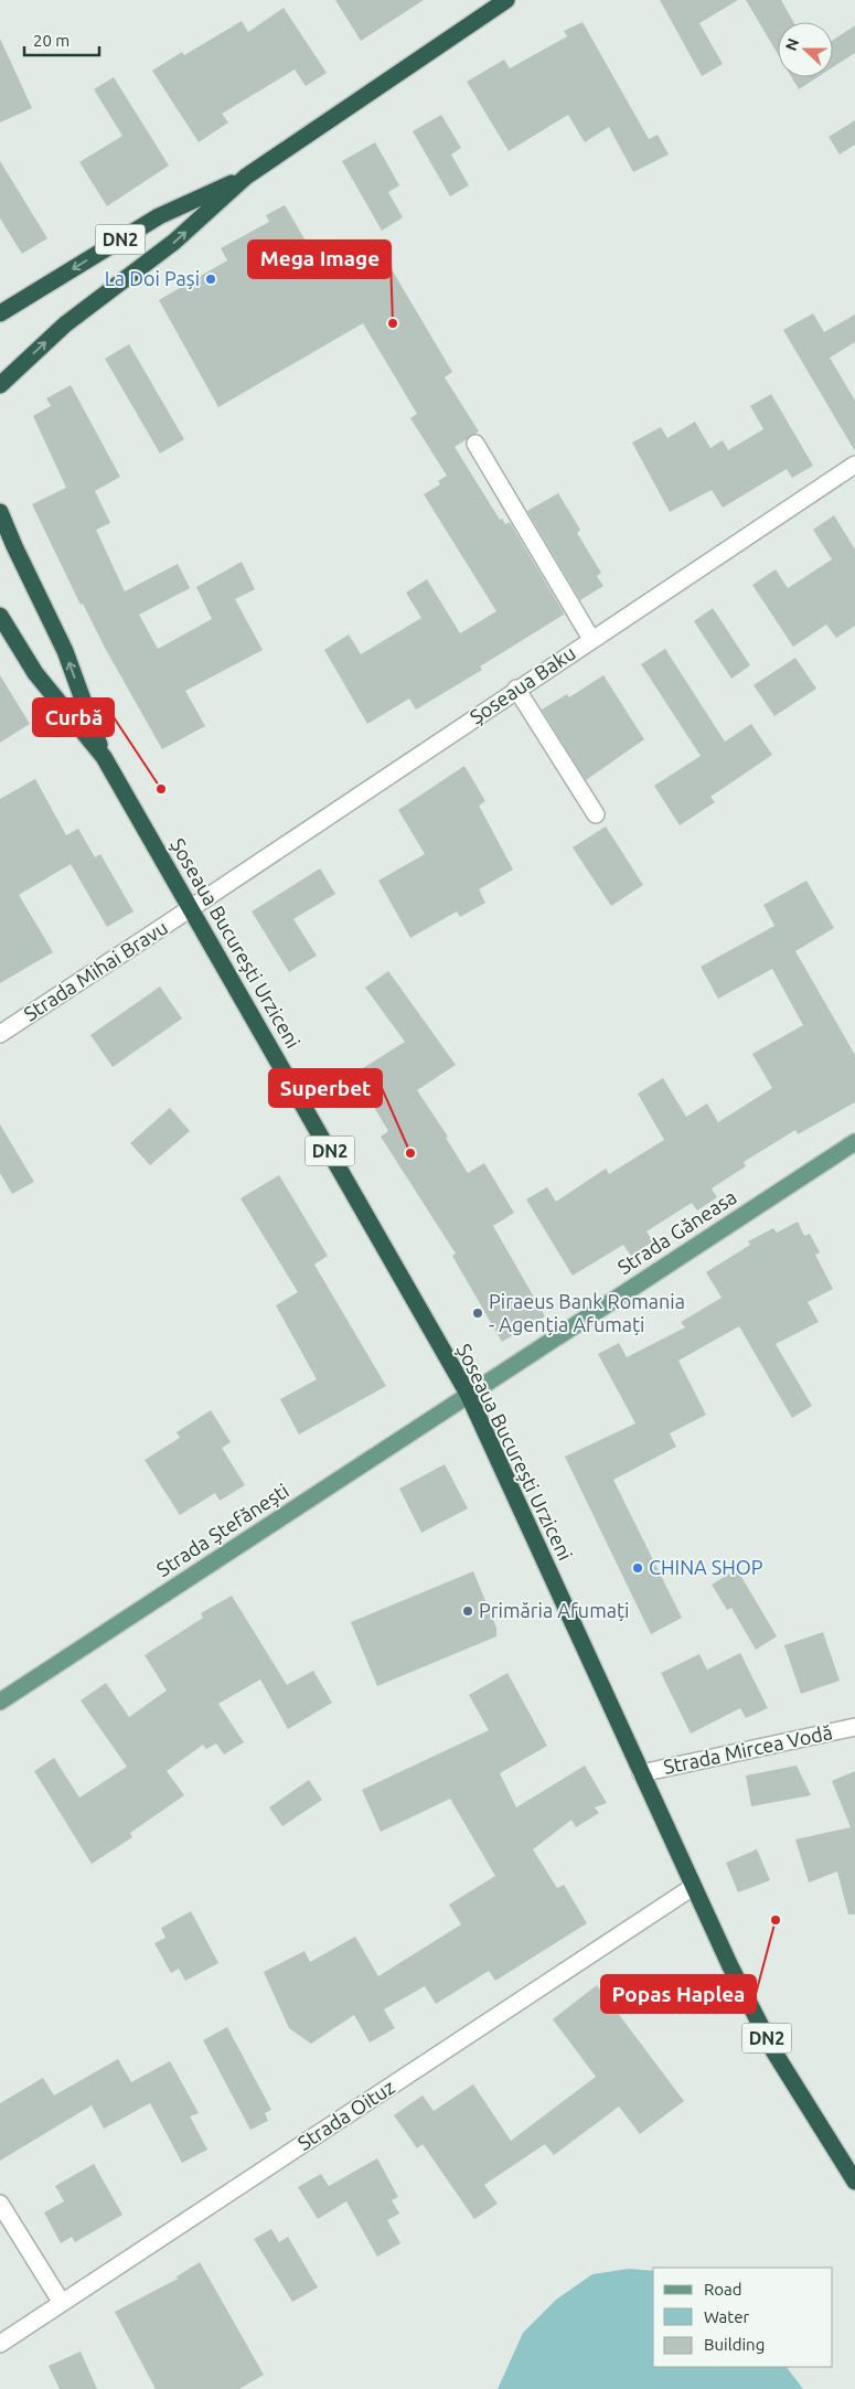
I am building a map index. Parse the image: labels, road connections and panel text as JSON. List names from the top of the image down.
{
  "streets": {
    "highway": ["DN2", "Șoseaua București Urziceni"],
    "main road": ["Strada Găneasa", "Strada Ștefănești"],
    "street": [
      "Șoseaua Baku",
      "Strada Mihai Bravu",
      "Strada Mircea Vodă",
      "Strada Oituz"
    ]
  },
  "crossings": [
    ["Șoseaua Baku", "Șoseaua București Urziceni"],
    ["Șoseaua Baku", "Strada Mihai Bravu"],
    ["Șoseaua București Urziceni", "Strada Mihai Bravu"],
    ["Șoseaua București Urziceni", "Strada Găneasa"],
    ["Șoseaua București Urziceni", "Strada Ștefănești"],
    ["Șoseaua București Urziceni", "Strada Mircea Vodă"],
    ["Șoseaua București Urziceni", "Strada Oituz"],
    ["Strada Găneasa", "Strada Ștefănești"]
  ],
  "places": [
    "La Doi Pași",
    "Mega Image",
    "Curbă",
    "Superbet",
    "Piraeus Bank Romania - Agenția Afumați",
    "CHINA SHOP",
    "Primăria Afumați",
    "Popas Haplea"
  ],
  "legend": ["Road", "Water", "Building"],
  "scale_bar": "20 m",
  "north": "left"
}
